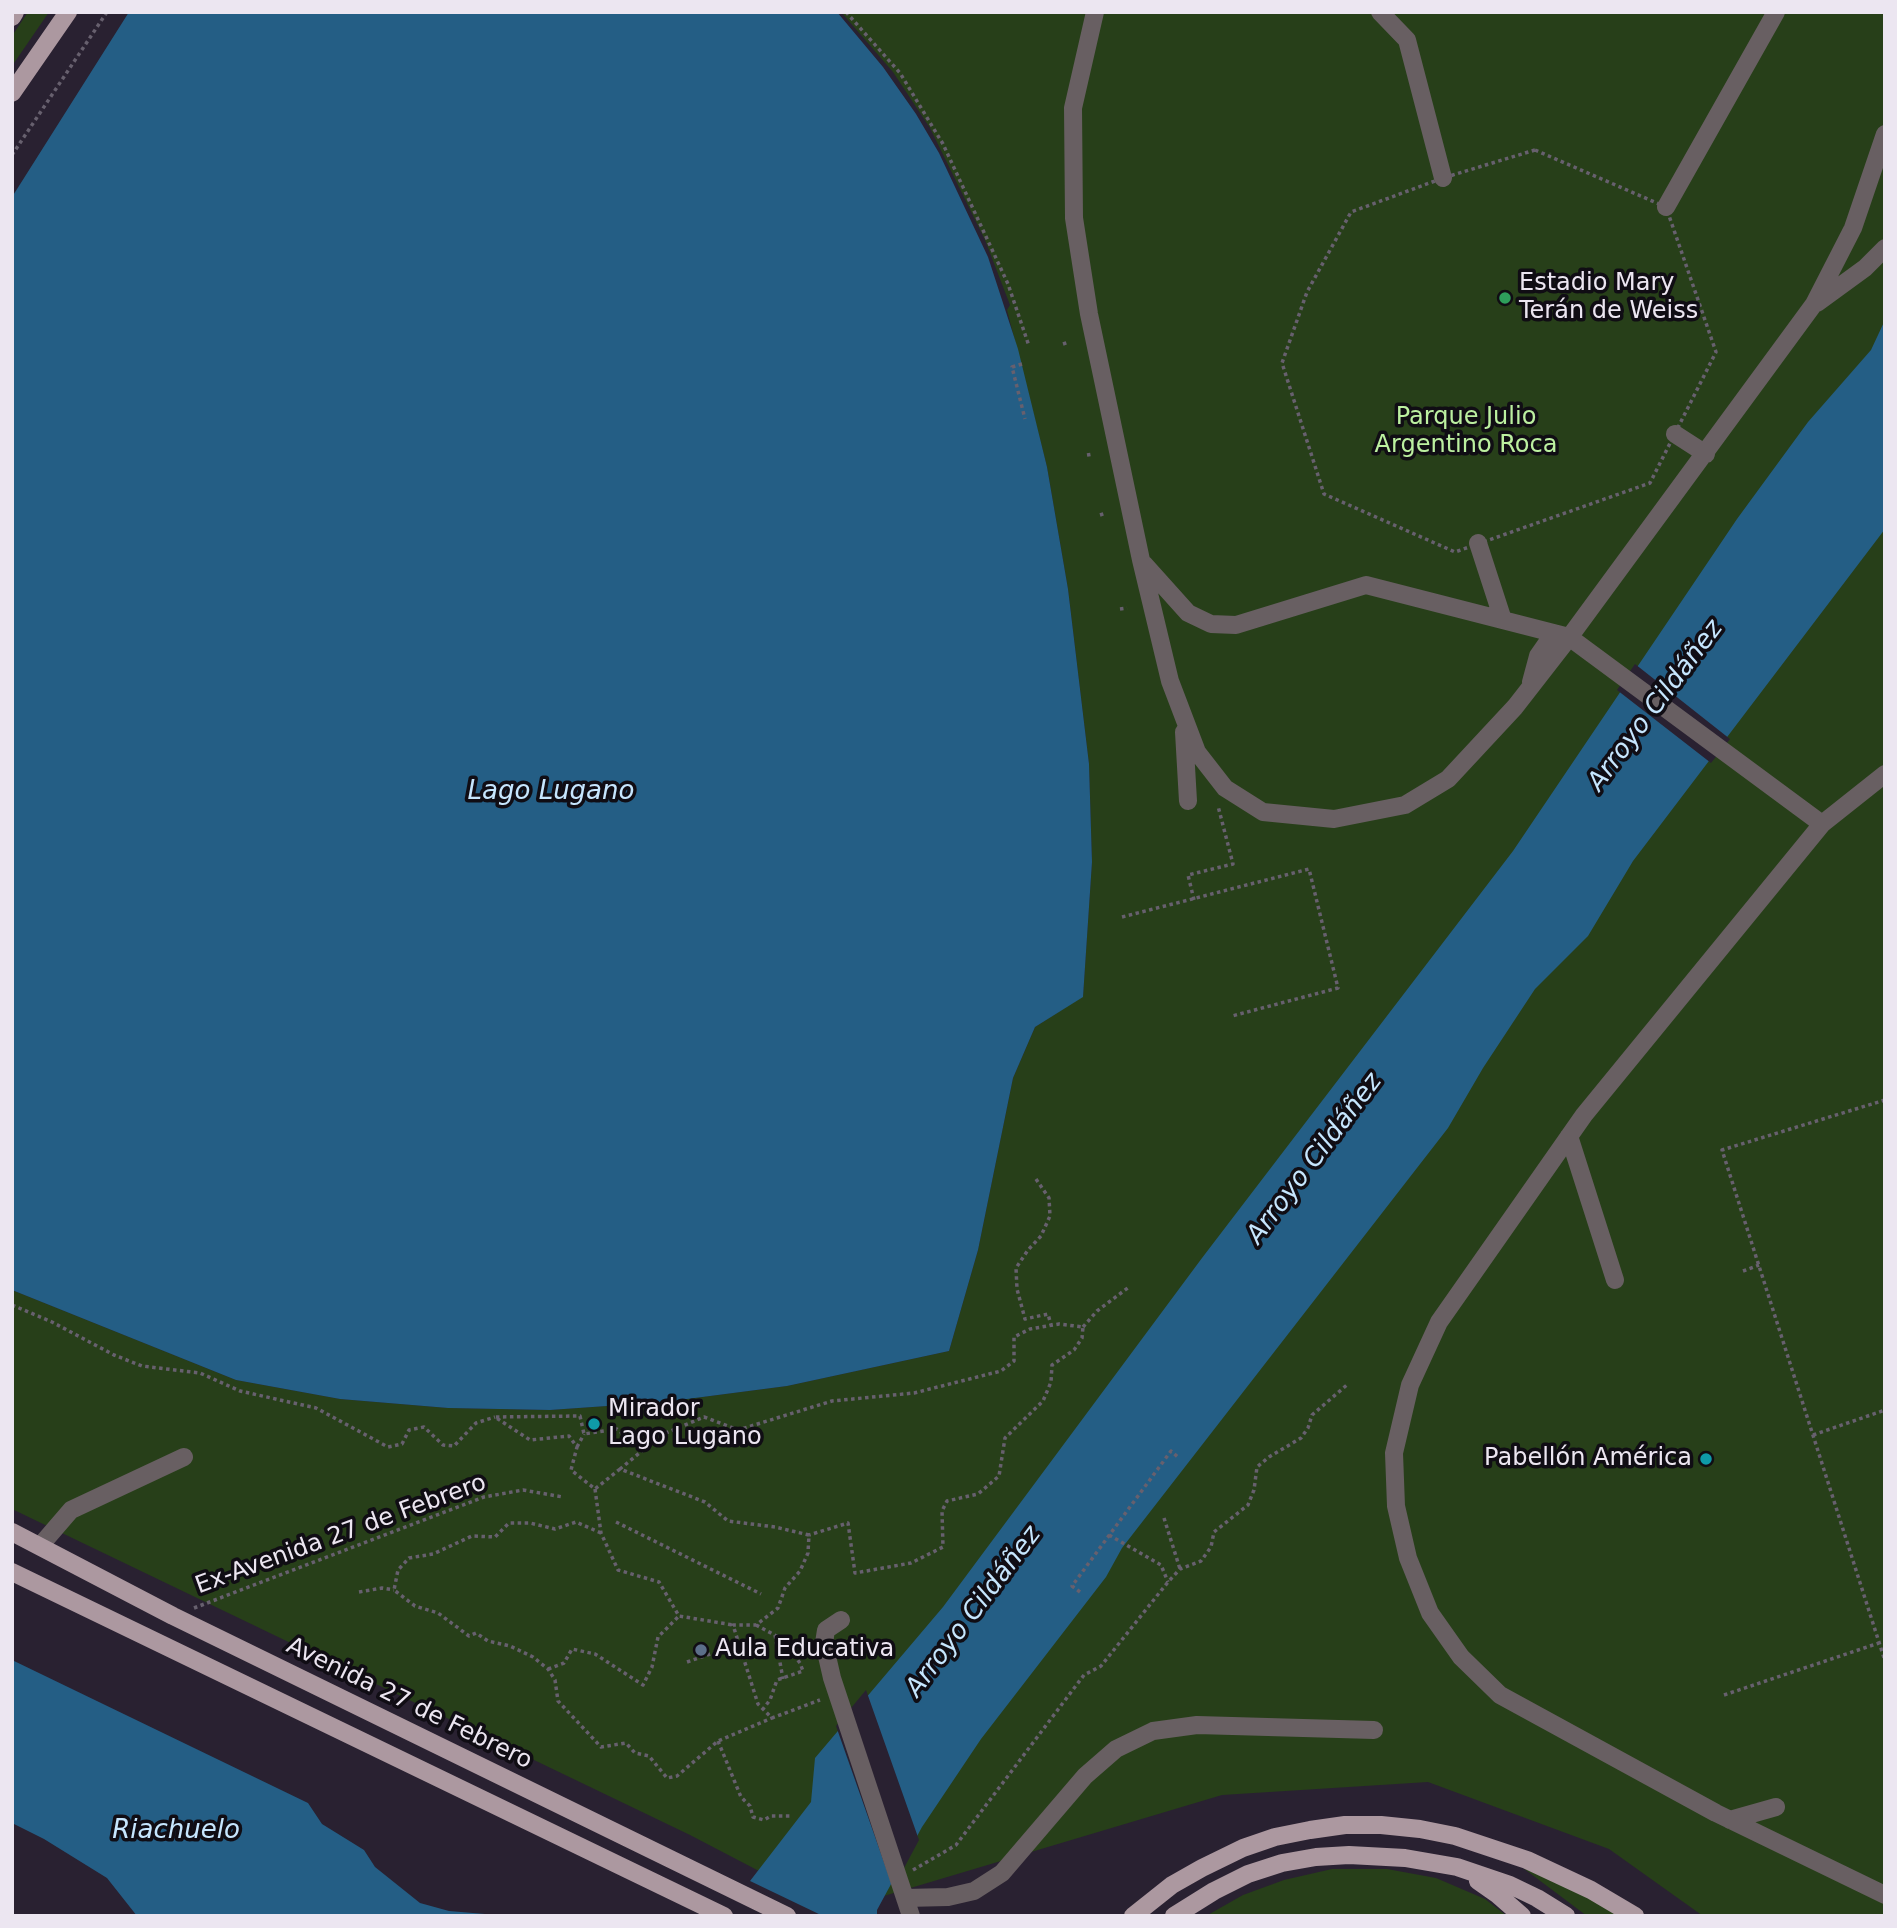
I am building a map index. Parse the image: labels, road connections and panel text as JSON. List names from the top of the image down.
{
  "streets": {
    "main road": ["Avenida 27 de Febrero"],
    "path": ["Ex-Avenida 27 de Febrero"]
  },
  "crossings": [
    ["Ex-Avenida 27 de Febrero", "Avenida 27 de Febrero"]
  ],
  "water": ["Arroyo Cildáñez", "Lago Lugano", "Riachuelo"],
  "parks": ["Parque Julio Argentino Roca"],
  "places": [
    "Estadio Mary Terán de Weiss",
    "Mirador Lago Lugano",
    "Pabellón América",
    "Aula Educativa"
  ]
}
